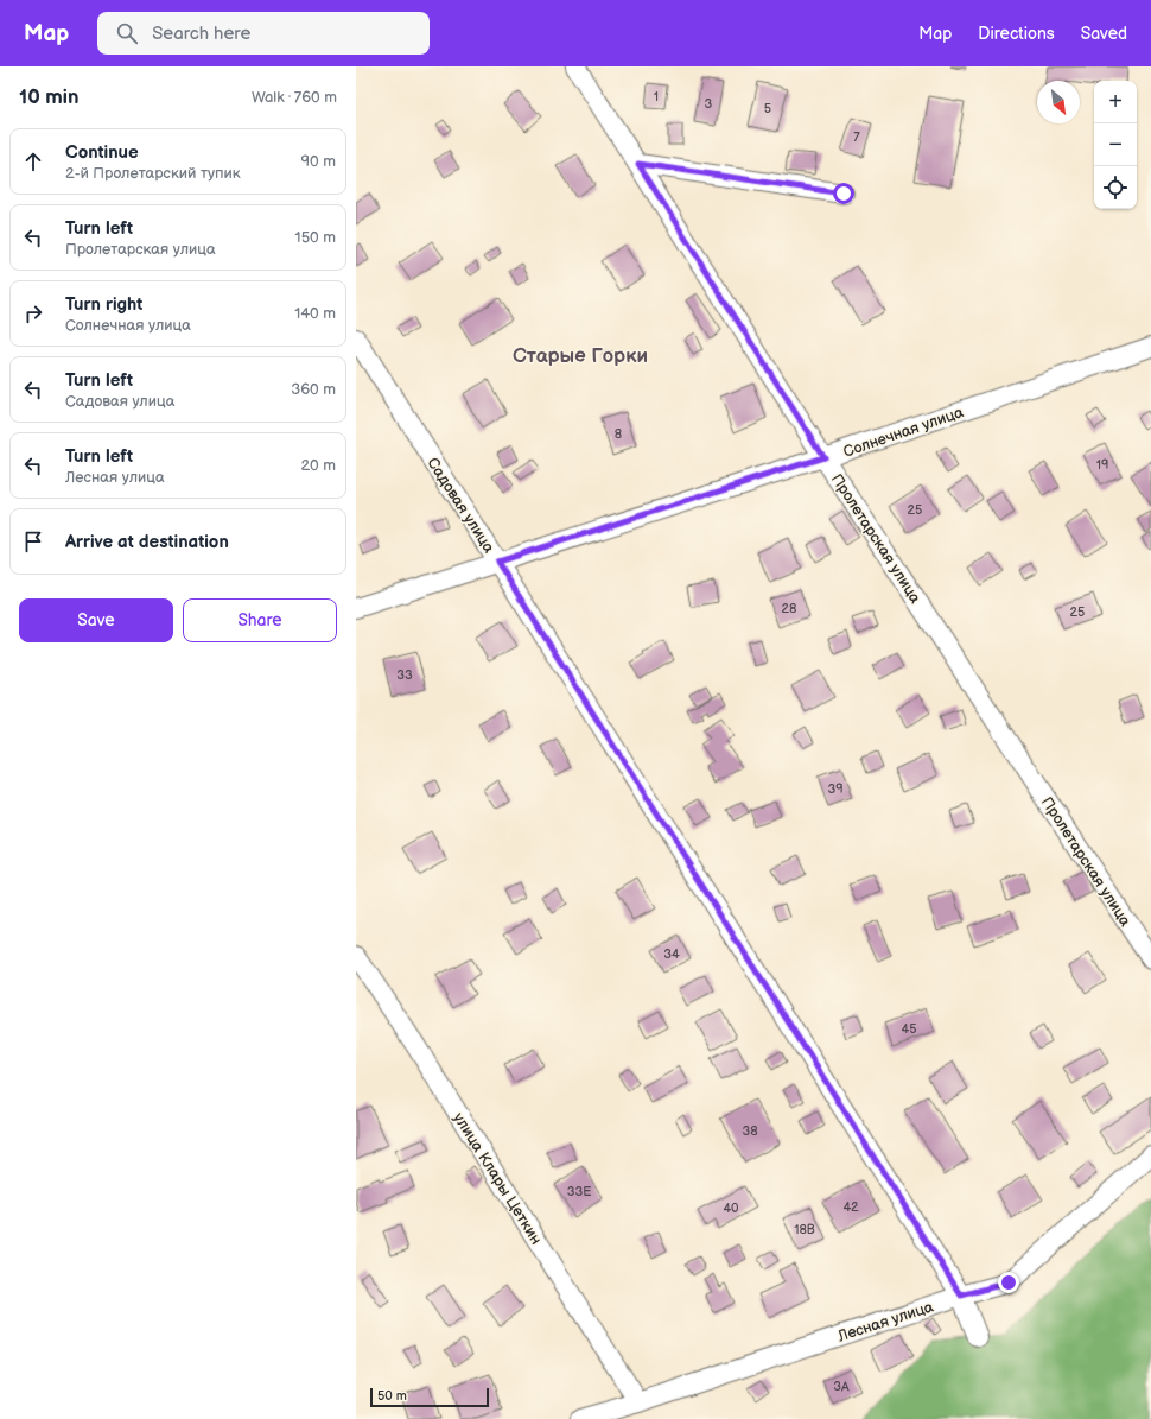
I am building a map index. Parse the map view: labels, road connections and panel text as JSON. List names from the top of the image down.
{
  "streets": {
    "street": [
      "Солнечная улица",
      "Садовая улица",
      "Пролетарская улица",
      "улица Клары Цеткин",
      "Лесная улица"
    ]
  },
  "crossings": [
    ["Солнечная улица", "Садовая улица"],
    ["Солнечная улица", "Пролетарская улица"],
    ["Садовая улица", "Лесная улица"],
    ["улица Клары Цеткин", "Лесная улица"]
  ],
  "districts": ["Старые Горки"],
  "house_numbers": [
    "1",
    "3",
    "5",
    "7",
    "8",
    "19",
    "25",
    "28",
    "25",
    "33",
    "39",
    "34",
    "45",
    "38",
    "33Е",
    "42",
    "40",
    "18В",
    "3А"
  ],
  "scale_bar": "50 m",
  "north": "bottom right",
  "page": {
    "header": "Map",
    "search": "Search here",
    "nav": ["Map", "Directions", "Saved"],
    "heading": ["10 min", "Walk · 760 m"],
    "map_buttons": ["+", "−"],
    "list": [
      ["Continue", "2-й Пролетарский тупик", "90 m"],
      ["Turn left", "Пролетарская улица", "150 m"],
      ["Turn right", "Солнечная улица", "140 m"],
      ["Turn left", "Садовая улица", "360 m"],
      ["Turn left", "Лесная улица", "20 m"],
      "Arrive at destination"
    ],
    "buttons": ["Save", "Share"],
    "scale": "50 m"
  }
}
